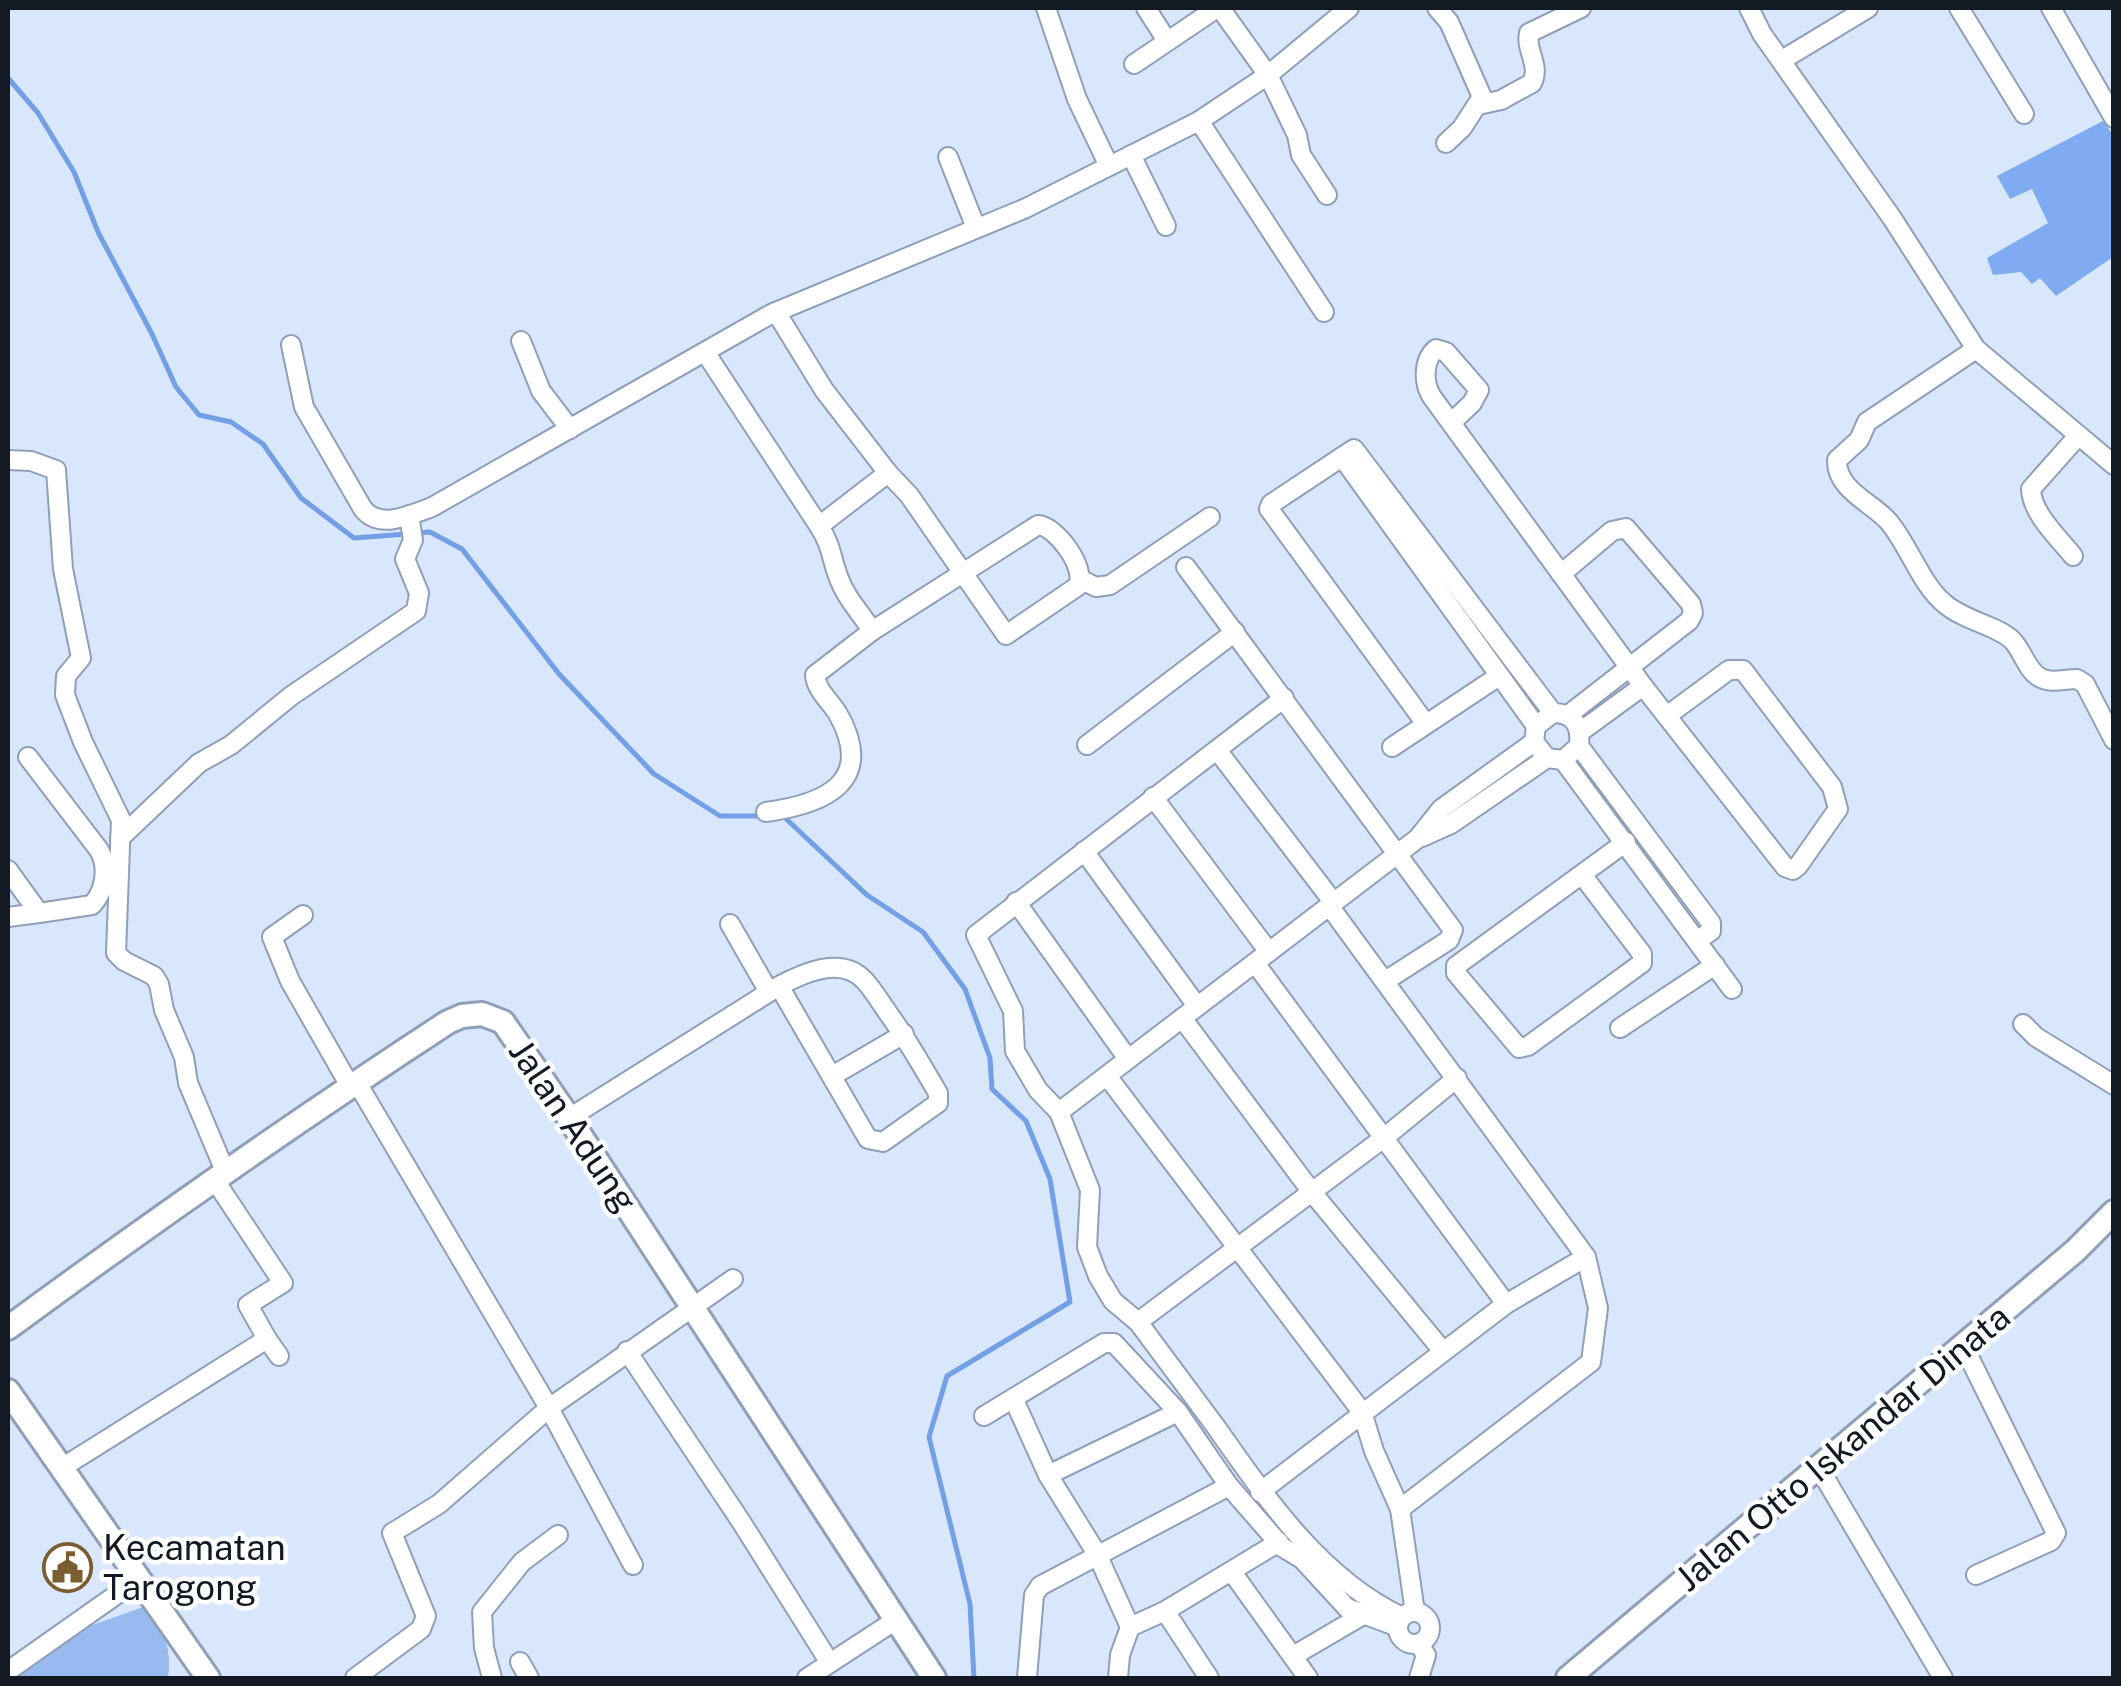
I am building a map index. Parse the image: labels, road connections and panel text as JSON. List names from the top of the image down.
{
  "streets": {
    "main road": ["Jalan Adung", "Jalan Otto Iskandar Dinata"]
  },
  "places": {
    "public building": ["Kecamatan Tarogong"]
  }
}
